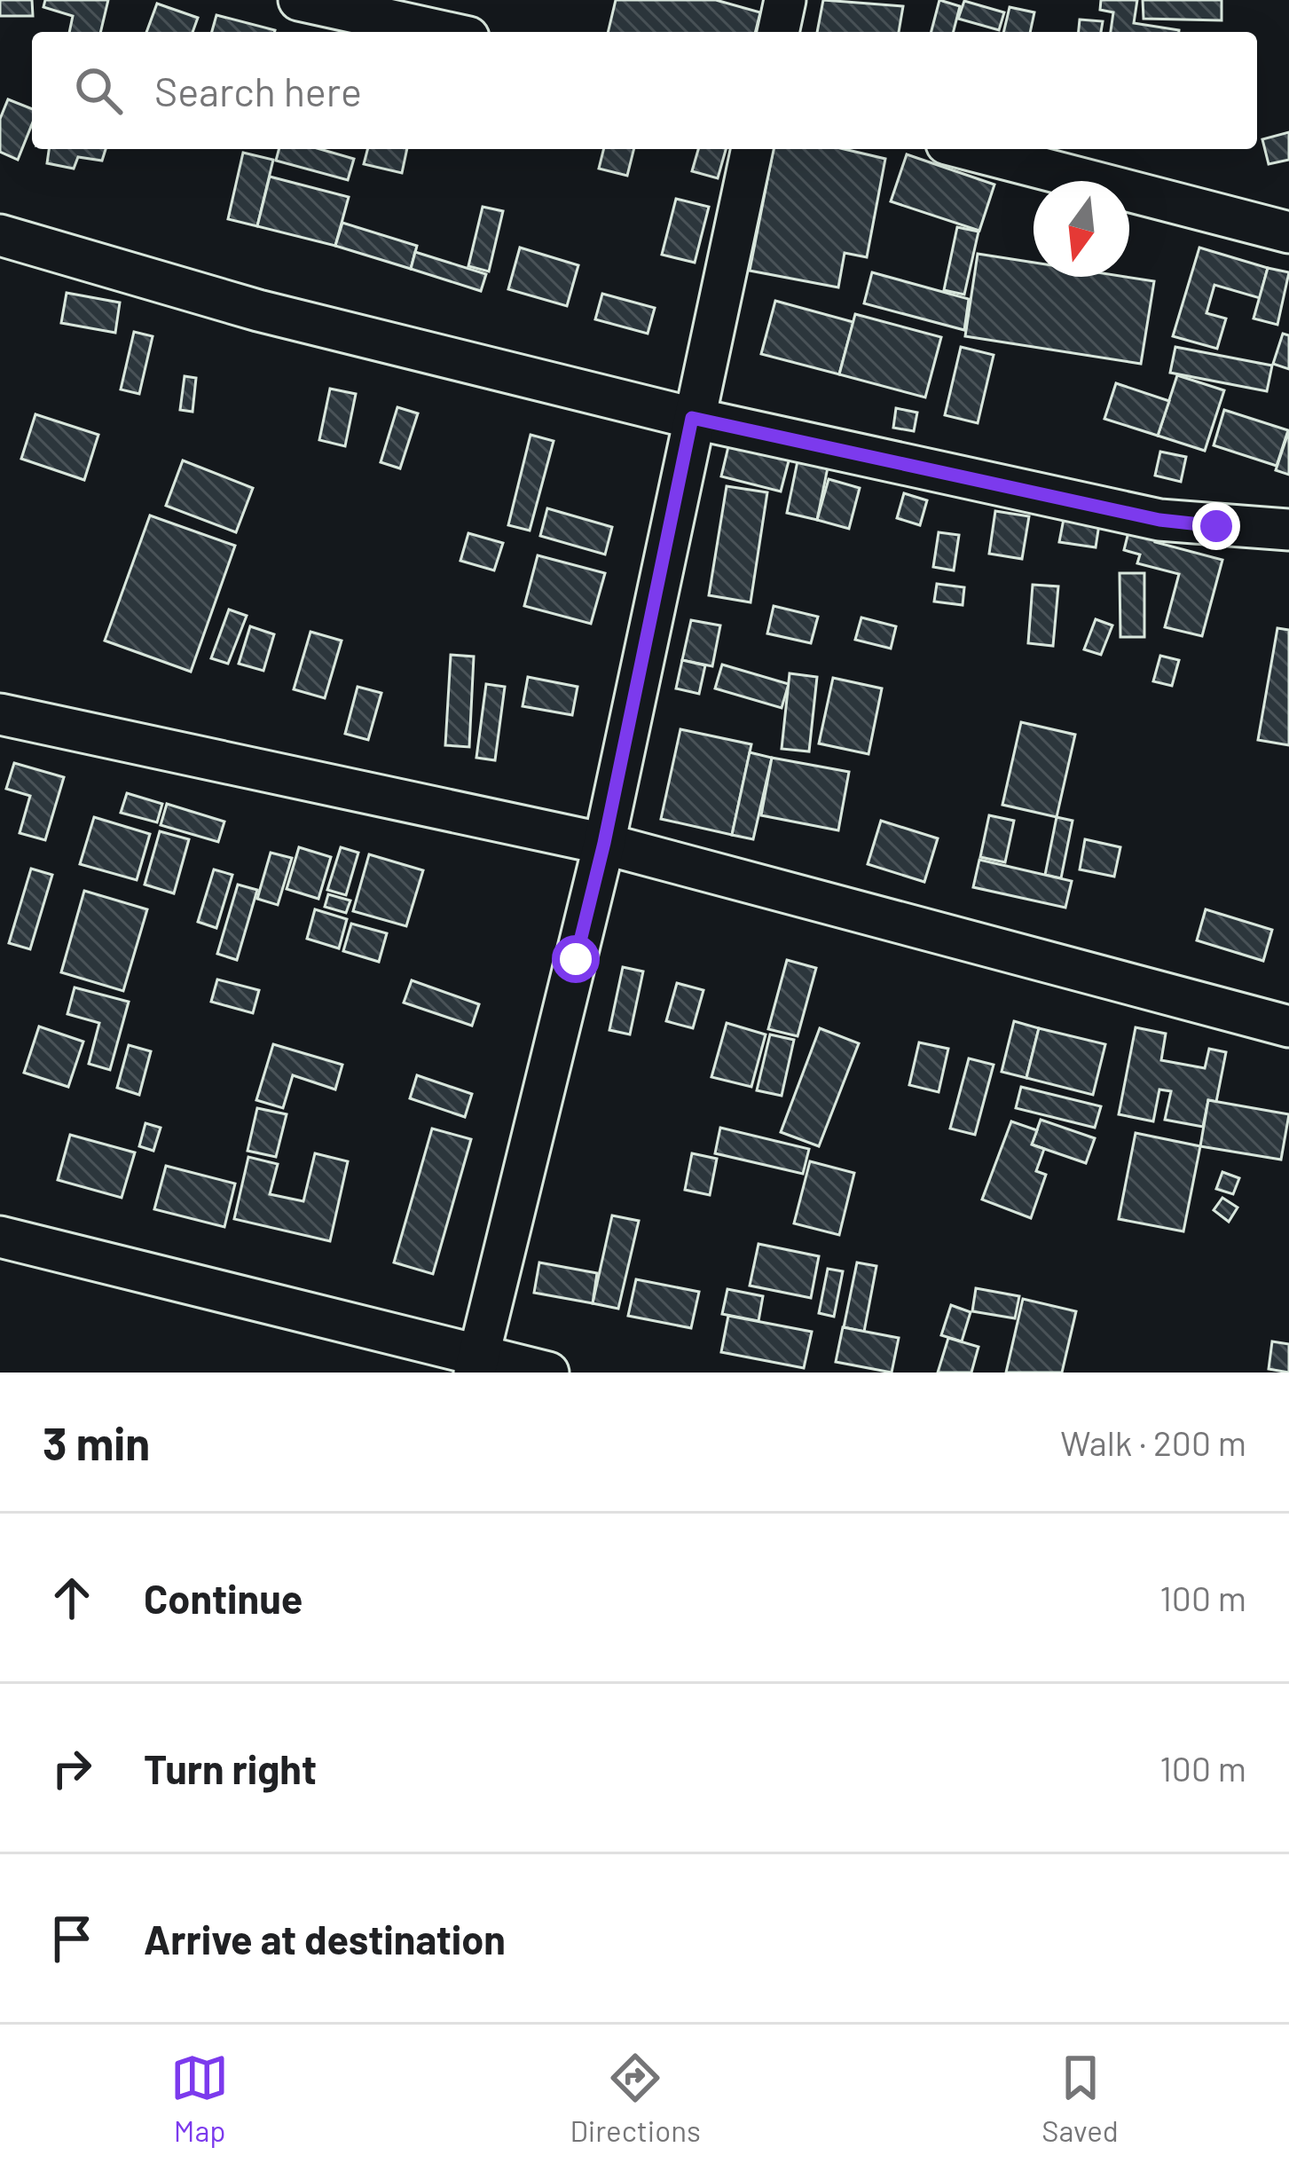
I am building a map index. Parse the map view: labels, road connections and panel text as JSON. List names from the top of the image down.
{
  "north": "bottom",
  "page": {
    "search": "Search here",
    "heading": ["3 min", "Walk · 200 m"],
    "list": [
      ["Continue", "100 m"],
      ["Turn right", "100 m"],
      "Arrive at destination"
    ],
    "nav": ["Map", "Directions", "Saved"]
  }
}
